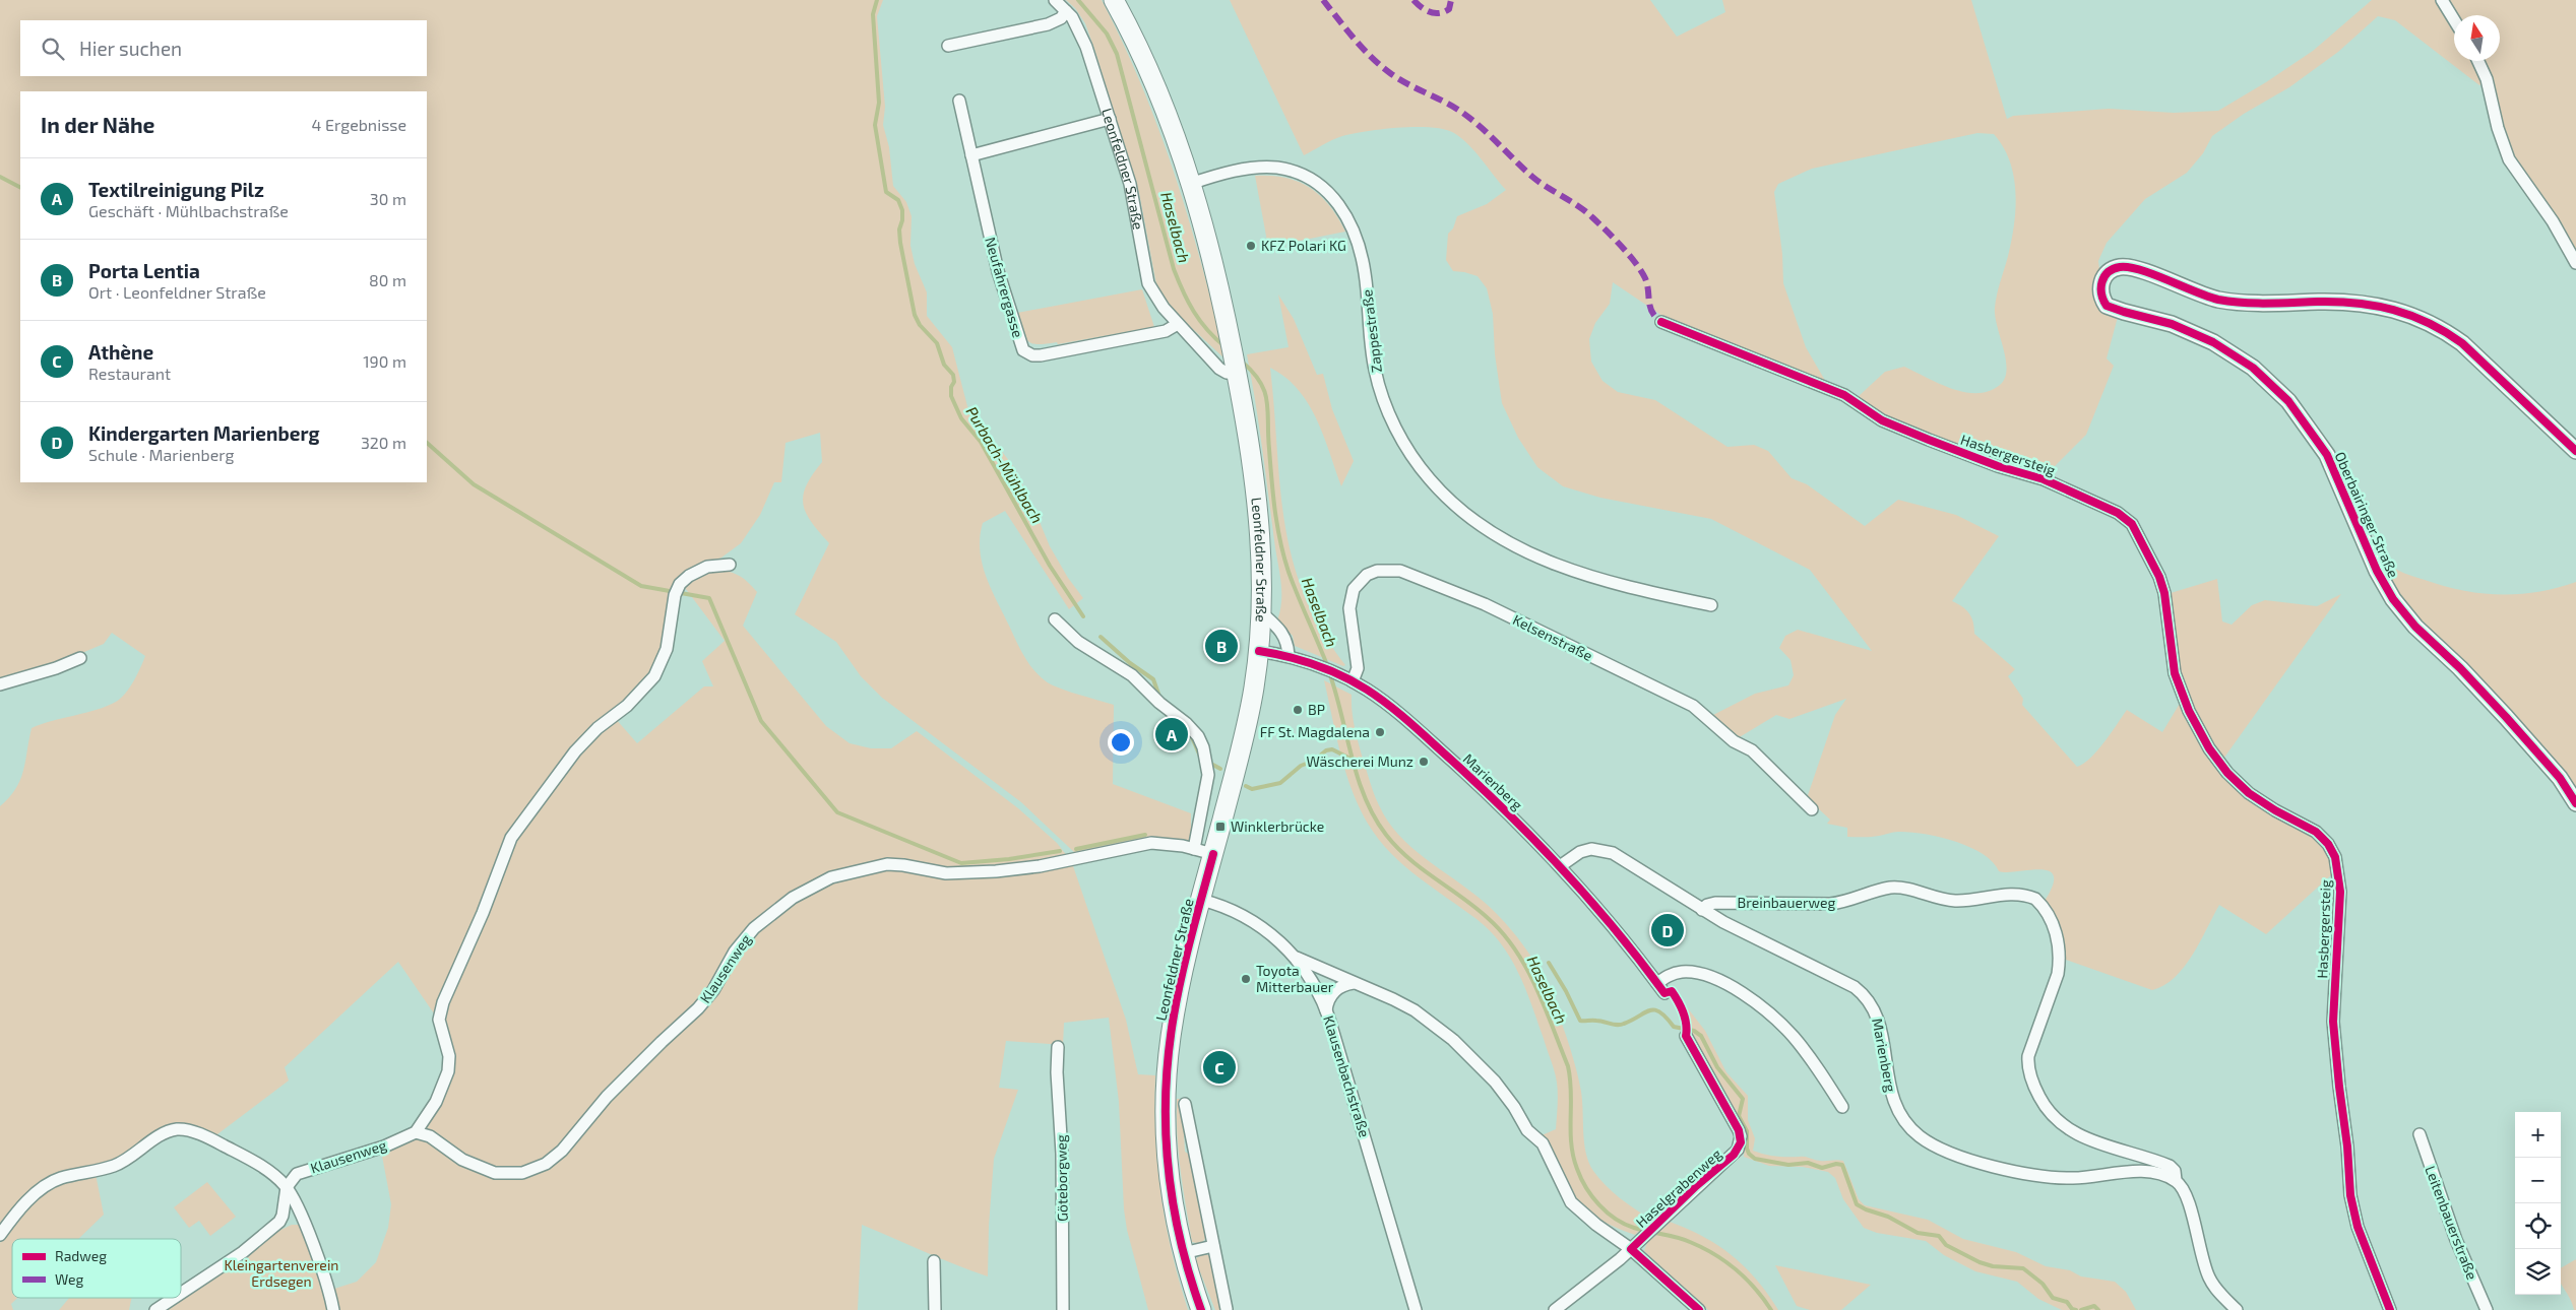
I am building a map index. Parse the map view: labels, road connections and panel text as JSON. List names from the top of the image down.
{
  "streets": {
    "main road": ["Leonfeldner Straße"],
    "street": [
      "Neufahrergasse",
      "Zappestraße",
      "Hasbergersteig",
      "Oberbairinger Straße",
      "Kelsenstraße",
      "Marienberg",
      "Breinbauerweg",
      "Klausenweg",
      "Klausenbachstraße",
      "Göteborgweg",
      "Haselgrabenweg",
      "Leitenbauerstraße"
    ]
  },
  "crossings": [
    ["Leonfeldner Straße", "Neufahrergasse"],
    ["Leonfeldner Straße", "Zappestraße"],
    ["Leonfeldner Straße", "Marienberg"],
    ["Leonfeldner Straße", "Klausenweg"],
    ["Leonfeldner Straße", "Klausenbachstraße"],
    ["Kelsenstraße", "Marienberg"],
    ["Marienberg", "Breinbauerweg"]
  ],
  "water": ["Haselbach", "Purbach-Mühlbach"],
  "parks": ["Kleingartenverein Erdsegen"],
  "places": {
    "other": [
      "KFZ Polari KG",
      "BP",
      "FF St. Magdalena",
      "Wäscherei Munz",
      "Toyota Mitterbauer"
    ],
    "transit": ["Winklerbrücke"]
  },
  "legend": ["Radweg", "Weg"],
  "north": "top",
  "page": {
    "search": "Hier suchen",
    "heading": ["In der Nähe", "4 Ergebnisse"],
    "list": [
      {
        "mark": "A",
        "name": "Textilreinigung Pilz",
        "note": "Geschäft · Mühlbachstraße",
        "value": "30 m"
      },
      {
        "mark": "B",
        "name": "Porta Lentia",
        "note": "Ort · Leonfeldner Straße",
        "value": "80 m"
      },
      {
        "mark": "C",
        "name": "Athène",
        "note": "Restaurant",
        "value": "190 m"
      },
      {
        "mark": "D",
        "name": "Kindergarten Marienberg",
        "note": "Schule · Marienberg",
        "value": "320 m"
      }
    ],
    "pins": [
      "B",
      "A",
      "D",
      "C"
    ],
    "map_buttons": ["+", "−"]
  }
}
